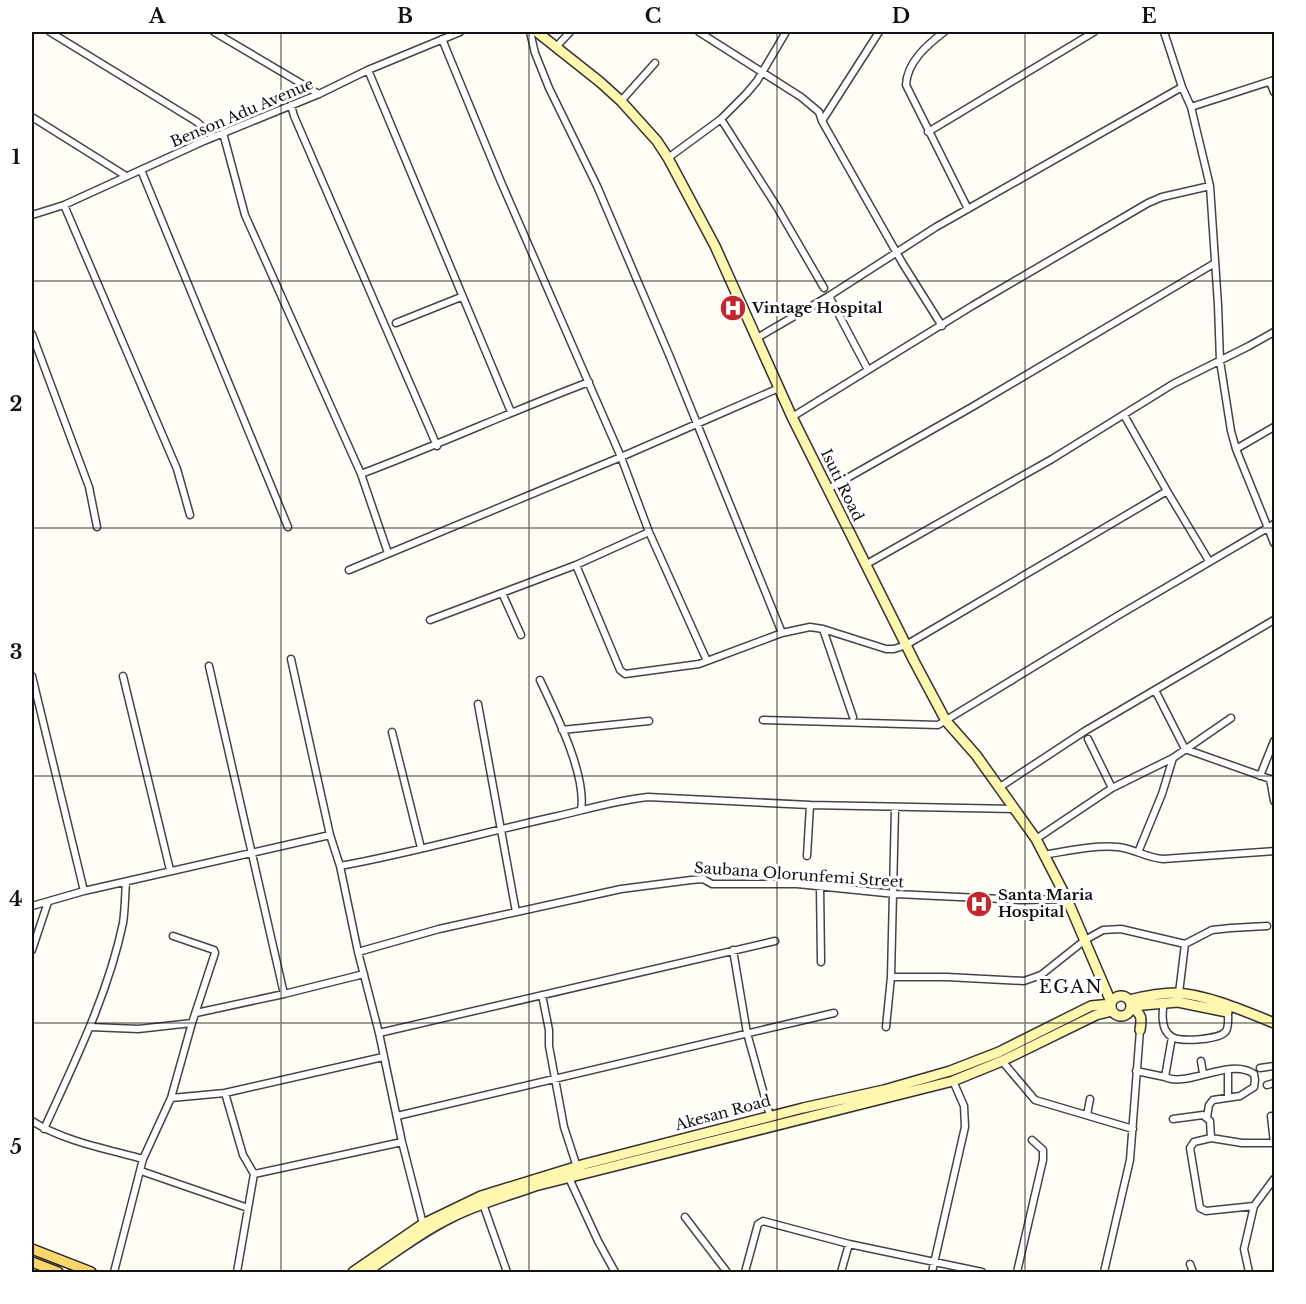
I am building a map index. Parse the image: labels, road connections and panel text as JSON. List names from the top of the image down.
{
  "streets": {
    "street": [
      "Benson Adu Avenue",
      "Isuti Road",
      "Saubana Olorunfemi Street",
      "Akesan Road"
    ]
  },
  "crossings": [
    ["Isuti Road", "Saubana Olorunfemi Street"],
    ["Isuti Road", "Akesan Road"]
  ],
  "districts": ["EGAN"],
  "places": {
    "hospital": ["Vintage Hospital", "Santa Maria Hospital"]
  },
  "grid": {
    "columns": [
      "A",
      "B",
      "C",
      "D",
      "E"
    ],
    "rows": [
      "1",
      "2",
      "3",
      "4",
      "5"
    ]
  }
}
